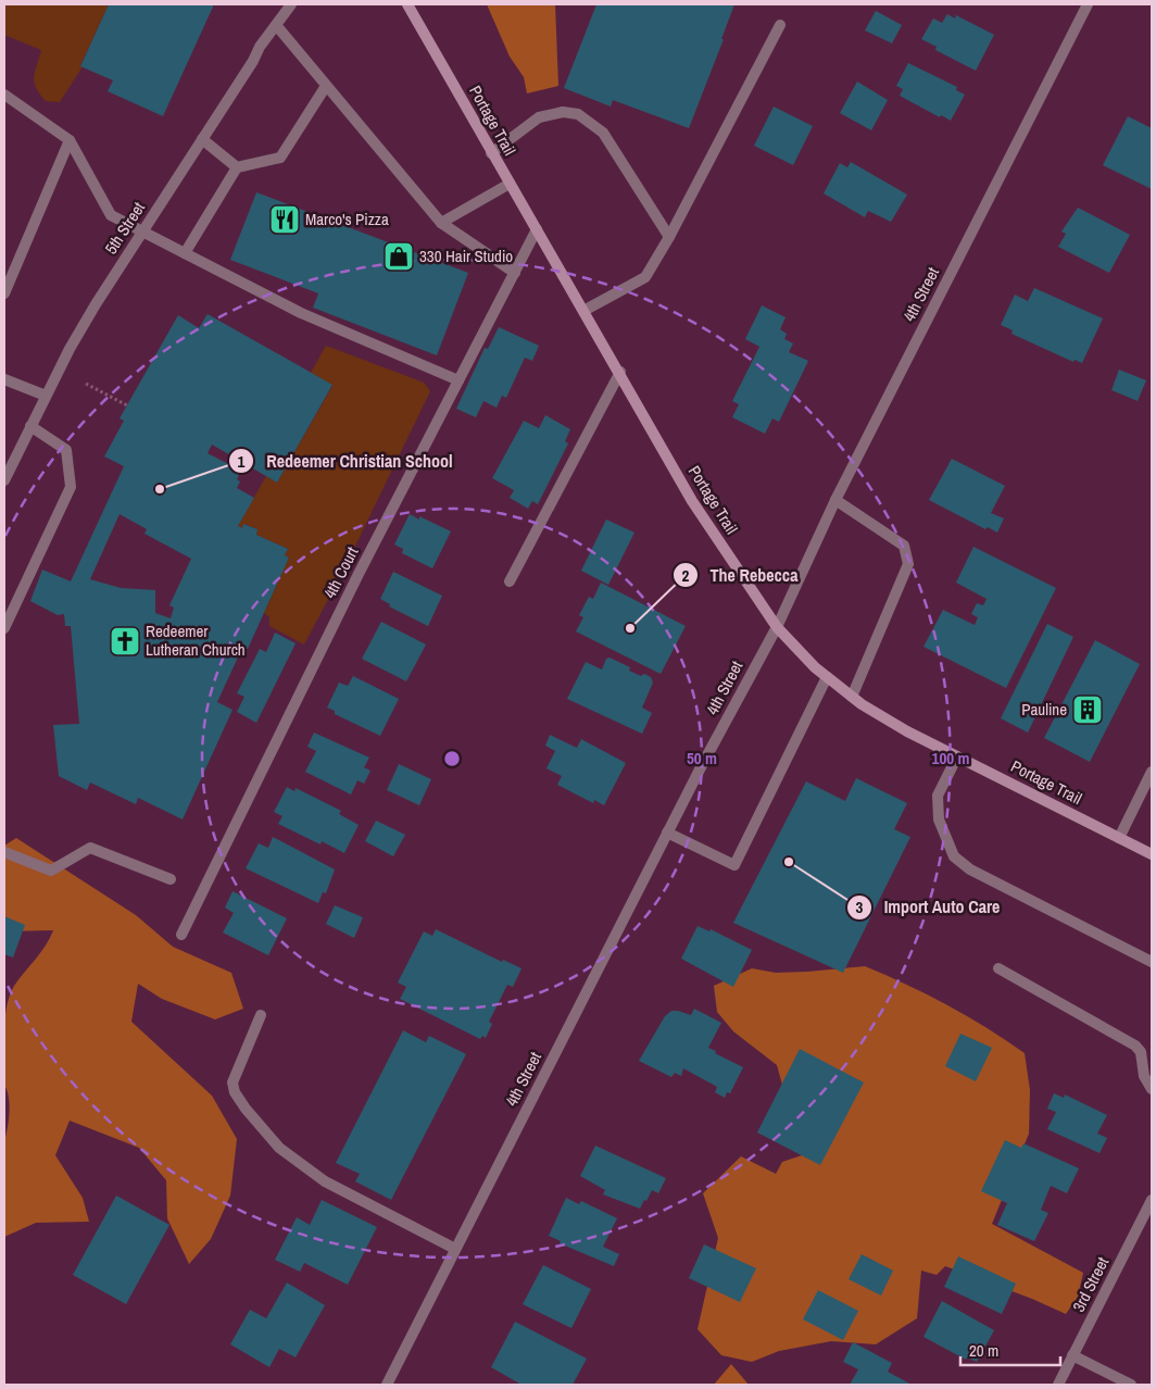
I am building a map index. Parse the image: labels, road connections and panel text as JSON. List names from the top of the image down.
{
  "streets": {
    "main road": ["Portage Trail"],
    "street": [
      "5th Street",
      "4th Street",
      "4th Court",
      "3rd Street"
    ]
  },
  "crossings": [
    ["Portage Trail", "4th Street"],
    ["Portage Trail", "4th Court"]
  ],
  "places": {
    "restaurant": ["Marco's Pizza"],
    "shop": ["330 Hair Studio"],
    "other": ["Redeemer Christian School", "The Rebecca", "Import Auto Care"],
    "church": ["Redeemer Lutheran Church"],
    "building": ["Pauline"]
  },
  "scale_bar": "20 m",
  "rings": ["50 m", "100 m"]
}
